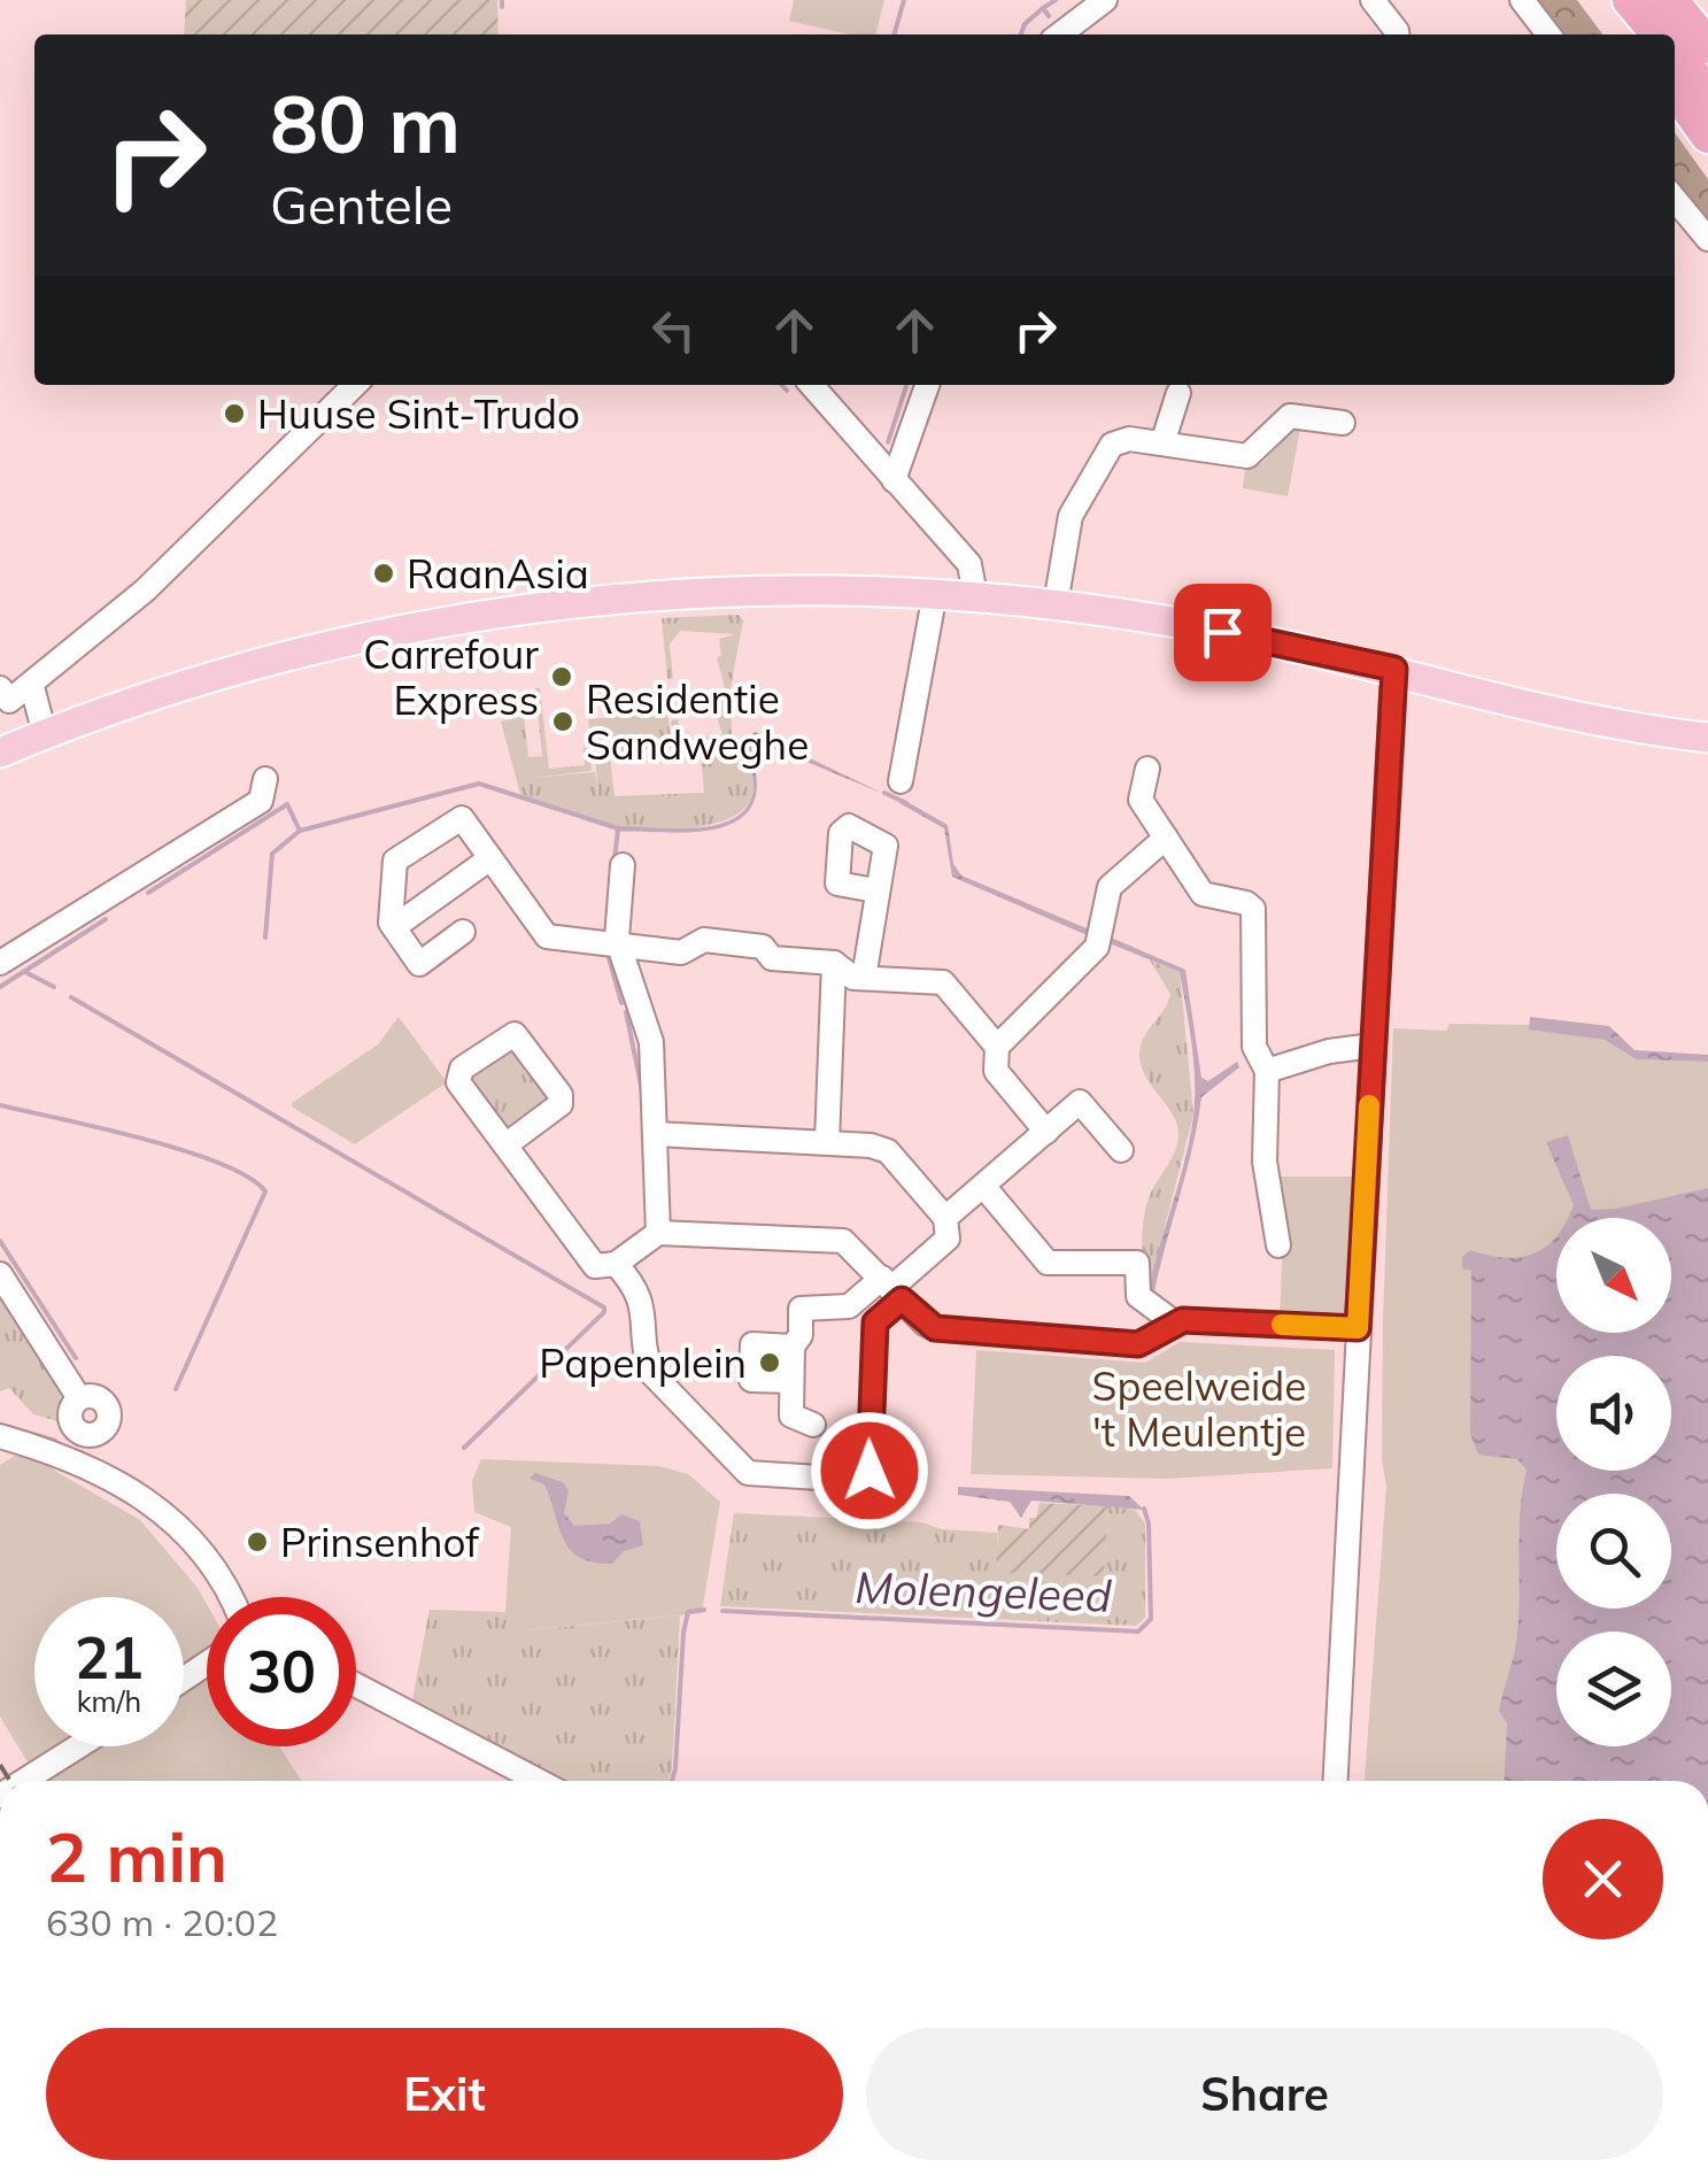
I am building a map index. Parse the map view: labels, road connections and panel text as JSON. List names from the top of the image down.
{
  "water": ["Molengeleed"],
  "parks": ["Speelweide 't Meulentje"],
  "places": [
    "Huuse Sint-Trudo",
    "RaanAsia",
    "Carrefour Express",
    "Residentie Sandweghe",
    "Papenplein",
    "Prinsenhof"
  ],
  "north": "bottom right",
  "page": {
    "turn": ["80 m", "Gentele"],
    "speed": "21 km/h",
    "limit": "30",
    "heading": ["2 min", "630 m · 20:02"],
    "buttons": ["Exit", "Share"]
  }
}
